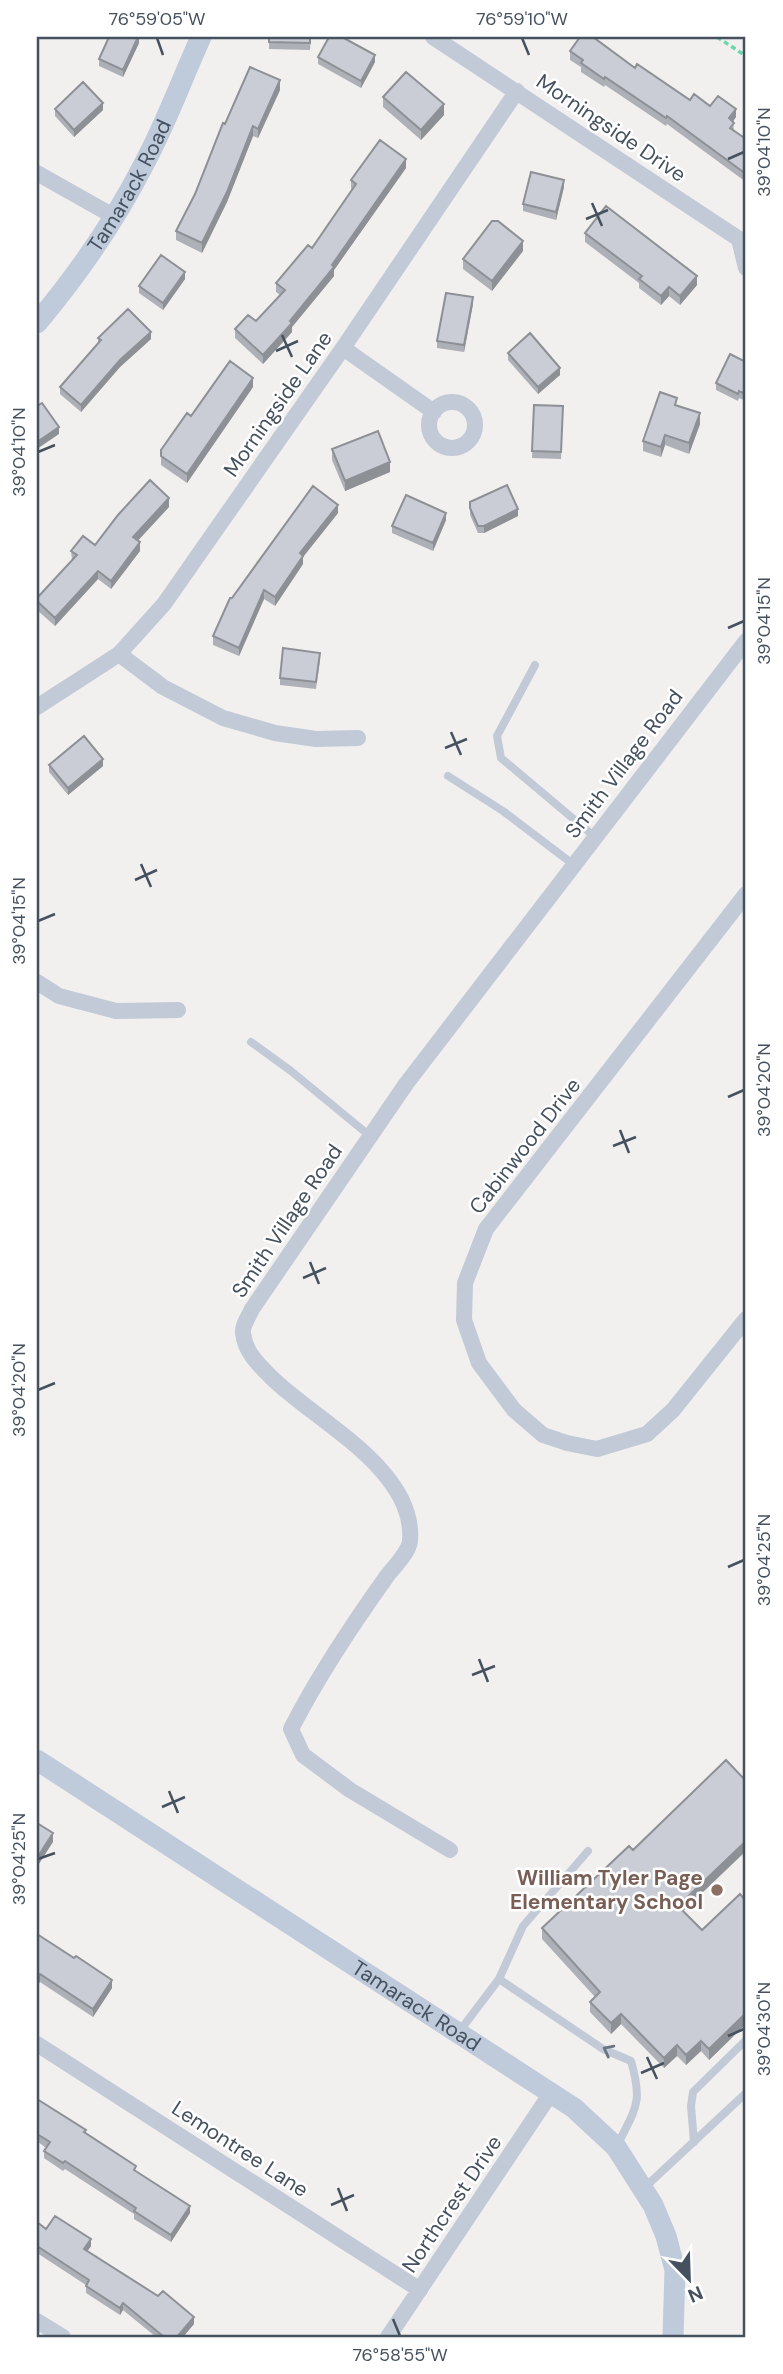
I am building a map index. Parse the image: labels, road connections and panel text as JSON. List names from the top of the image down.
{
  "streets": {
    "street": [
      "Morningside Drive",
      "Tamarack Road",
      "Morningside Lane",
      "Smith Village Road",
      "Cabinwood Drive",
      "Lemontree Lane",
      "Northcrest Drive"
    ]
  },
  "crossings": [
    ["Morningside Drive", "Morningside Lane"],
    ["Tamarack Road", "Northcrest Drive"],
    ["Lemontree Lane", "Northcrest Drive"]
  ],
  "places": ["William Tyler Page Elementary School"],
  "north": "bottom right",
  "coordinates": [
    "76°59'05\"W",
    "76°59'10\"W",
    "39°04'10\"N",
    "39°04'15\"N",
    "39°04'20\"N",
    "39°04'25\"N",
    "39°04'30\"N",
    "76°58'55\"W"
  ]
}
